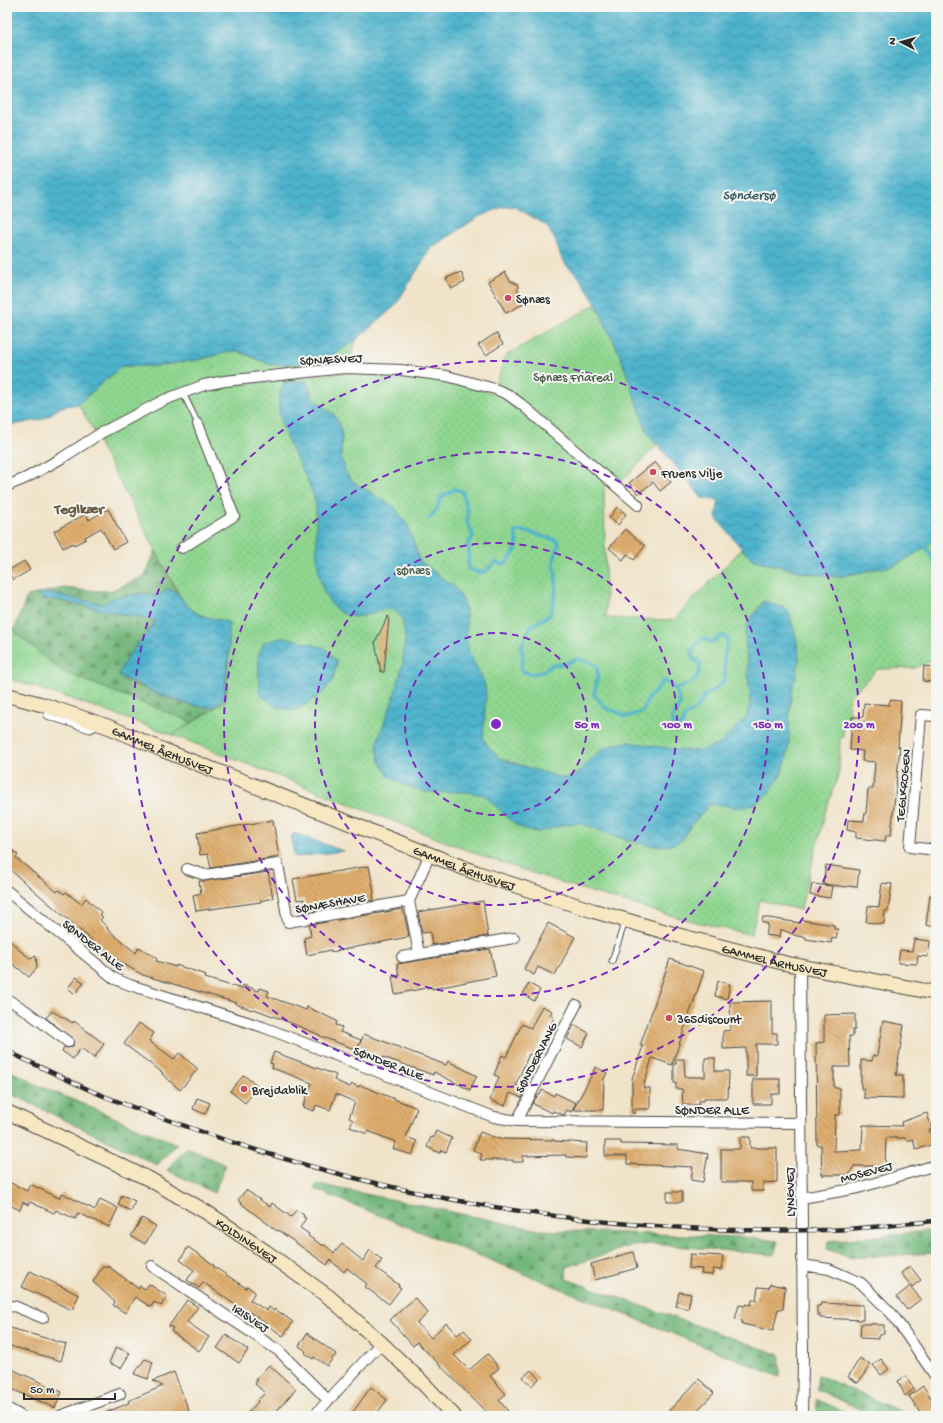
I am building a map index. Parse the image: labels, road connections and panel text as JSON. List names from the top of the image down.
{
  "streets": {
    "street": [
      "SØNÆSVEJ",
      "GAMMEL ÅRHUSVEJ",
      "TEGLKROGEN",
      "SØNÆSHAVE",
      "SØNDER ALLE",
      "SØNDERVANG",
      "MOSEVEJ",
      "LYNGVEJ",
      "KOLDINGVEJ",
      "IRISVEJ"
    ]
  },
  "crossings": [
    ["GAMMEL ÅRHUSVEJ", "LYNGVEJ"],
    ["SØNDER ALLE", "SØNDERVANG"],
    ["SØNDER ALLE", "LYNGVEJ"],
    ["MOSEVEJ", "LYNGVEJ"]
  ],
  "districts": ["Teglkær"],
  "water": ["Søndersø"],
  "parks": ["Sønæs Friareal", "sØnæs"],
  "places": [
    "Sønæs",
    "Fruens Vilje",
    "365discount",
    "Brejdablik"
  ],
  "scale_bar": "50 m",
  "north": "left",
  "rings": [
    "50 m",
    "100 m",
    "150 m",
    "200 m"
  ]
}
